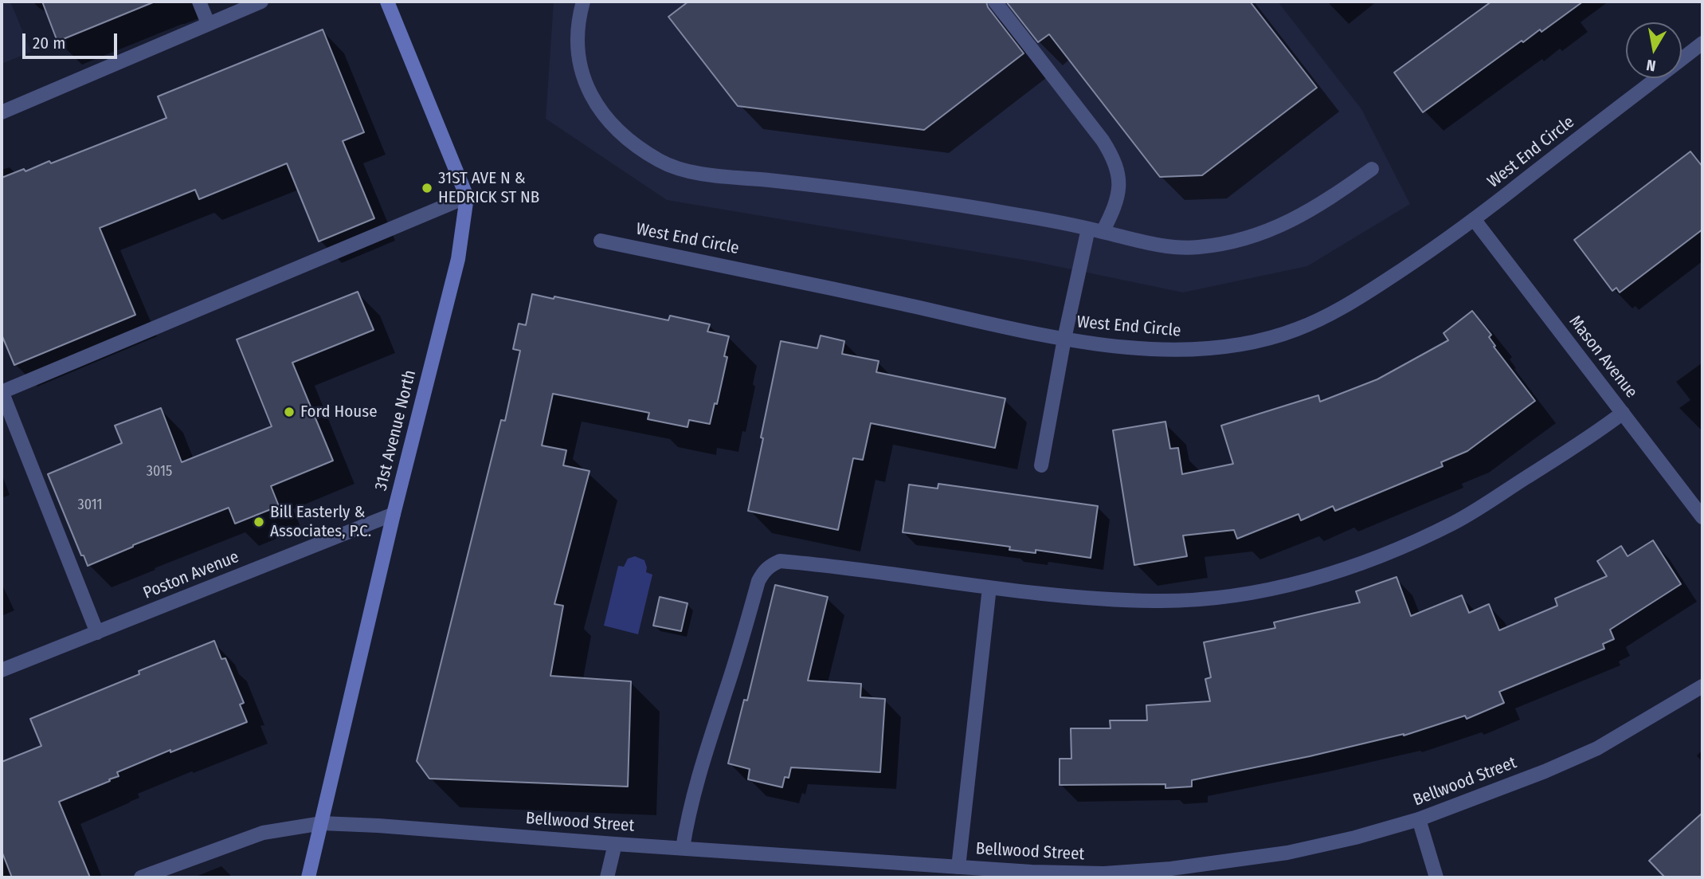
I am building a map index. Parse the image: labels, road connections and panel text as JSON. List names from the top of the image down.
{
  "streets": {
    "main road": ["31st Avenue North"],
    "street": [
      "West End Circle",
      "Mason Avenue",
      "Poston Avenue",
      "Bellwood Street"
    ]
  },
  "crossings": [
    ["West End Circle", "Mason Avenue"],
    ["31st Avenue North", "Poston Avenue"],
    ["31st Avenue North", "Bellwood Street"]
  ],
  "places": ["31ST AVE N & HEDRICK ST NB", "Ford House", "Bill Easterly & Associates, P.C."],
  "house_numbers": ["3015", "3011"],
  "scale_bar": "20 m",
  "north": "bottom"
}
